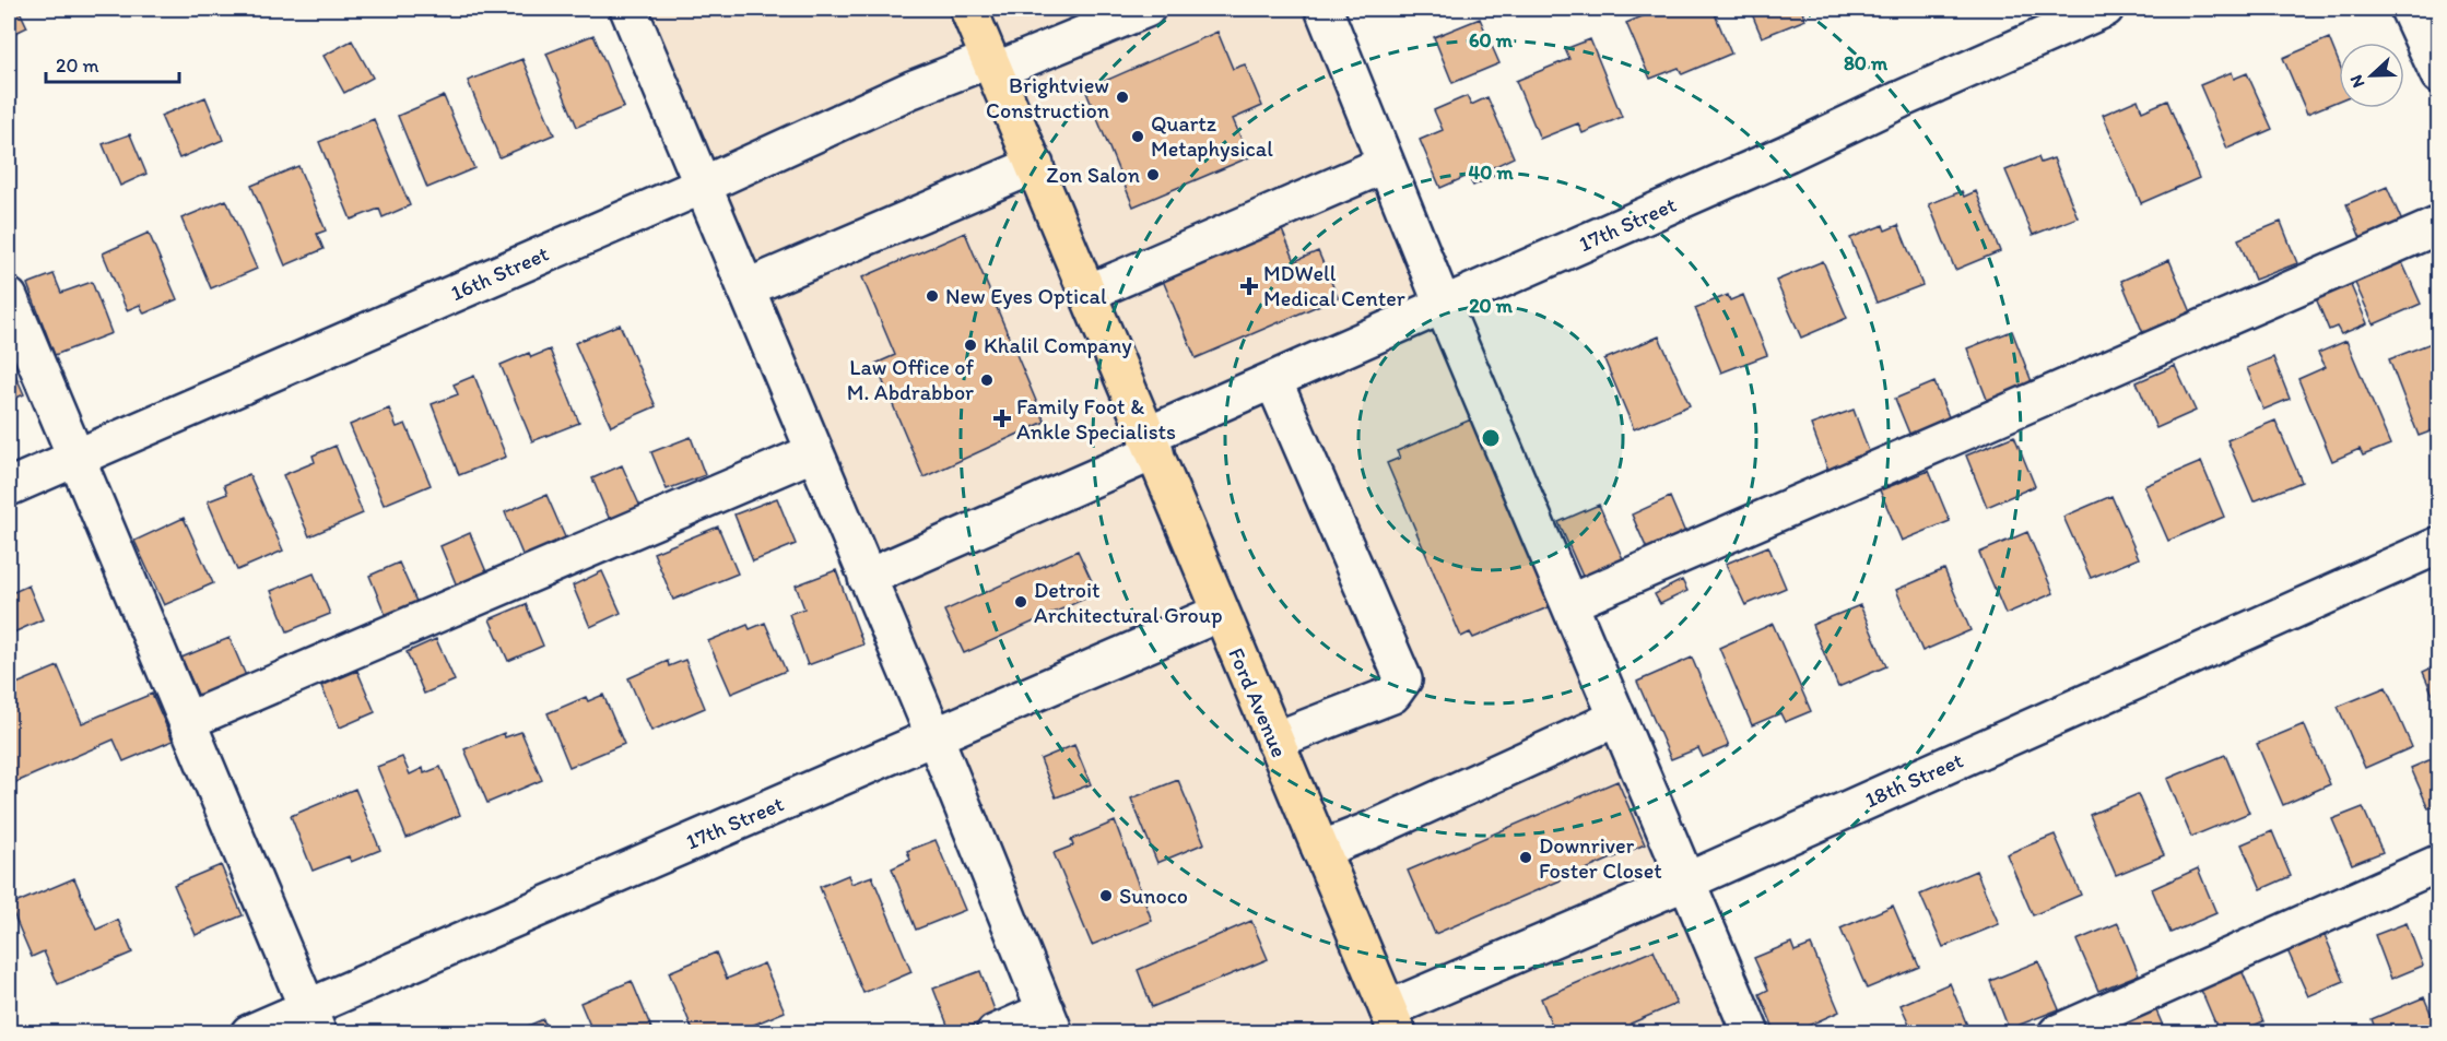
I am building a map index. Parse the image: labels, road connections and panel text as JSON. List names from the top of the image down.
{
  "streets": {
    "main road": ["Ford Avenue"],
    "street": ["17th Street", "16th Street", "18th Street"]
  },
  "crossings": [
    ["17th Street", "Ford Avenue"],
    ["16th Street", "Ford Avenue"],
    ["Ford Avenue", "18th Street"]
  ],
  "places": {
    "other": [
      "Brightview Construction",
      "Quartz Metaphysical",
      "Zon Salon",
      "New Eyes Optical",
      "Khalil Company",
      "Law Office of M. Abdrabbor",
      "Detroit Architectural Group",
      "Downriver Foster Closet",
      "Sunoco"
    ],
    "health": ["MDWell Medical Center", "Family Foot & Ankle Specialists"]
  },
  "scale_bar": "20 m",
  "north": "left",
  "rings": [
    "60 m",
    "80 m",
    "40 m",
    "20 m"
  ]
}
